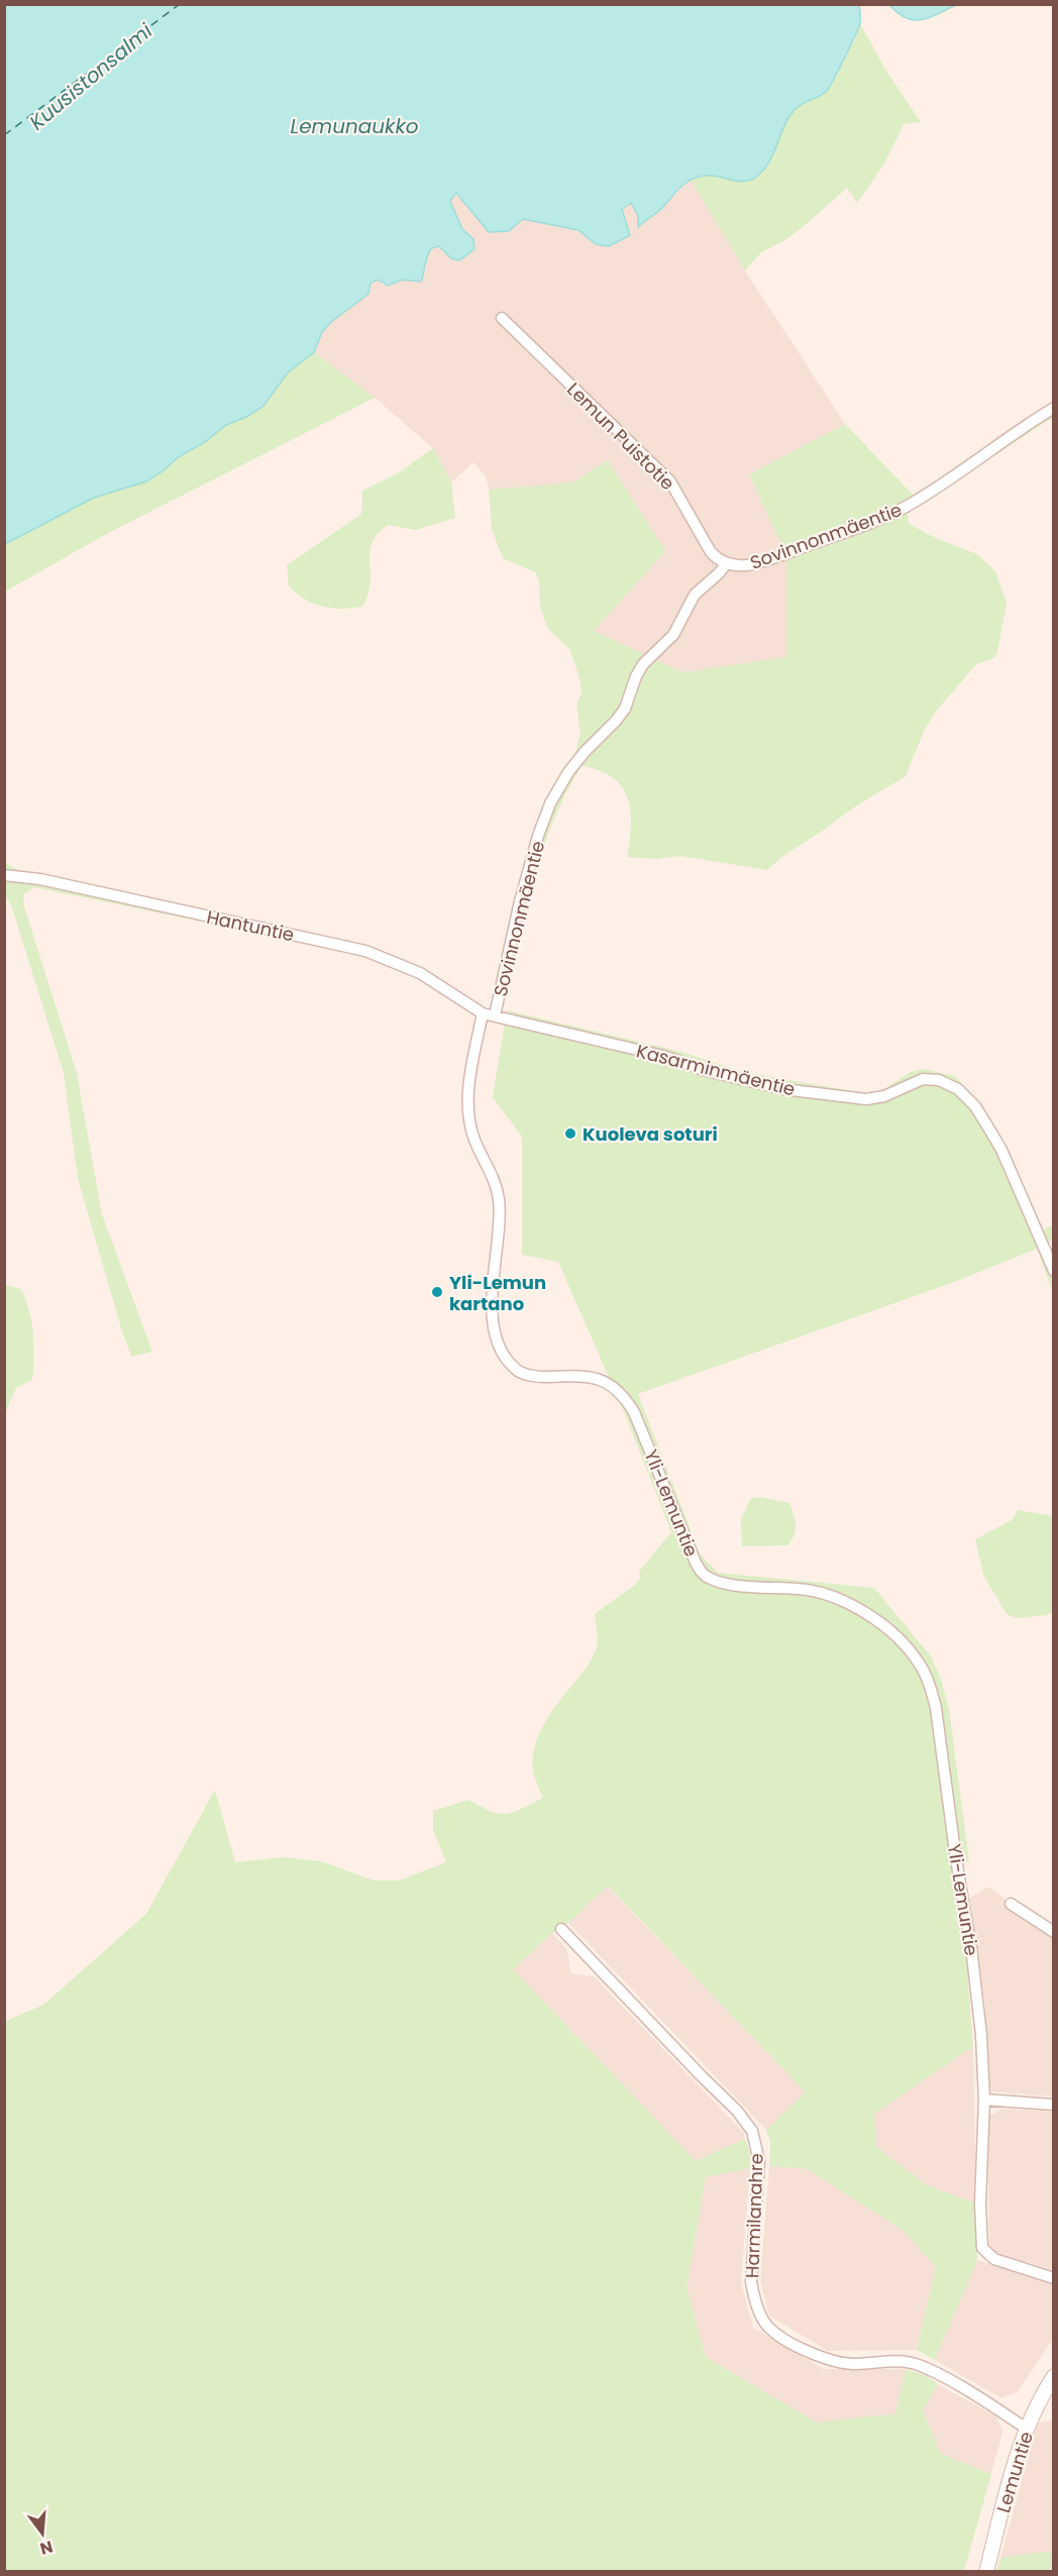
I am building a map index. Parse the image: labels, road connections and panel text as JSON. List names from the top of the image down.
{
  "streets": {
    "street": [
      "Lemun Puistotie",
      "Sovinnonmäentie",
      "Hantuntie",
      "Kasarminmäentie",
      "Yli-Lemuntie",
      "Harmilanahre",
      "Lemuntie"
    ]
  },
  "crossings": [
    ["Lemun Puistotie", "Sovinnonmäentie"],
    ["Sovinnonmäentie", "Kasarminmäentie"],
    ["Hantuntie", "Kasarminmäentie"],
    ["Hantuntie", "Yli-Lemuntie"],
    ["Kasarminmäentie", "Yli-Lemuntie"],
    ["Harmilanahre", "Lemuntie"]
  ],
  "water": ["Kuusistonsalmi", "Lemunaukko"],
  "places": ["Kuoleva soturi", "Yli-Lemun kartano"],
  "north": "bottom"
}
